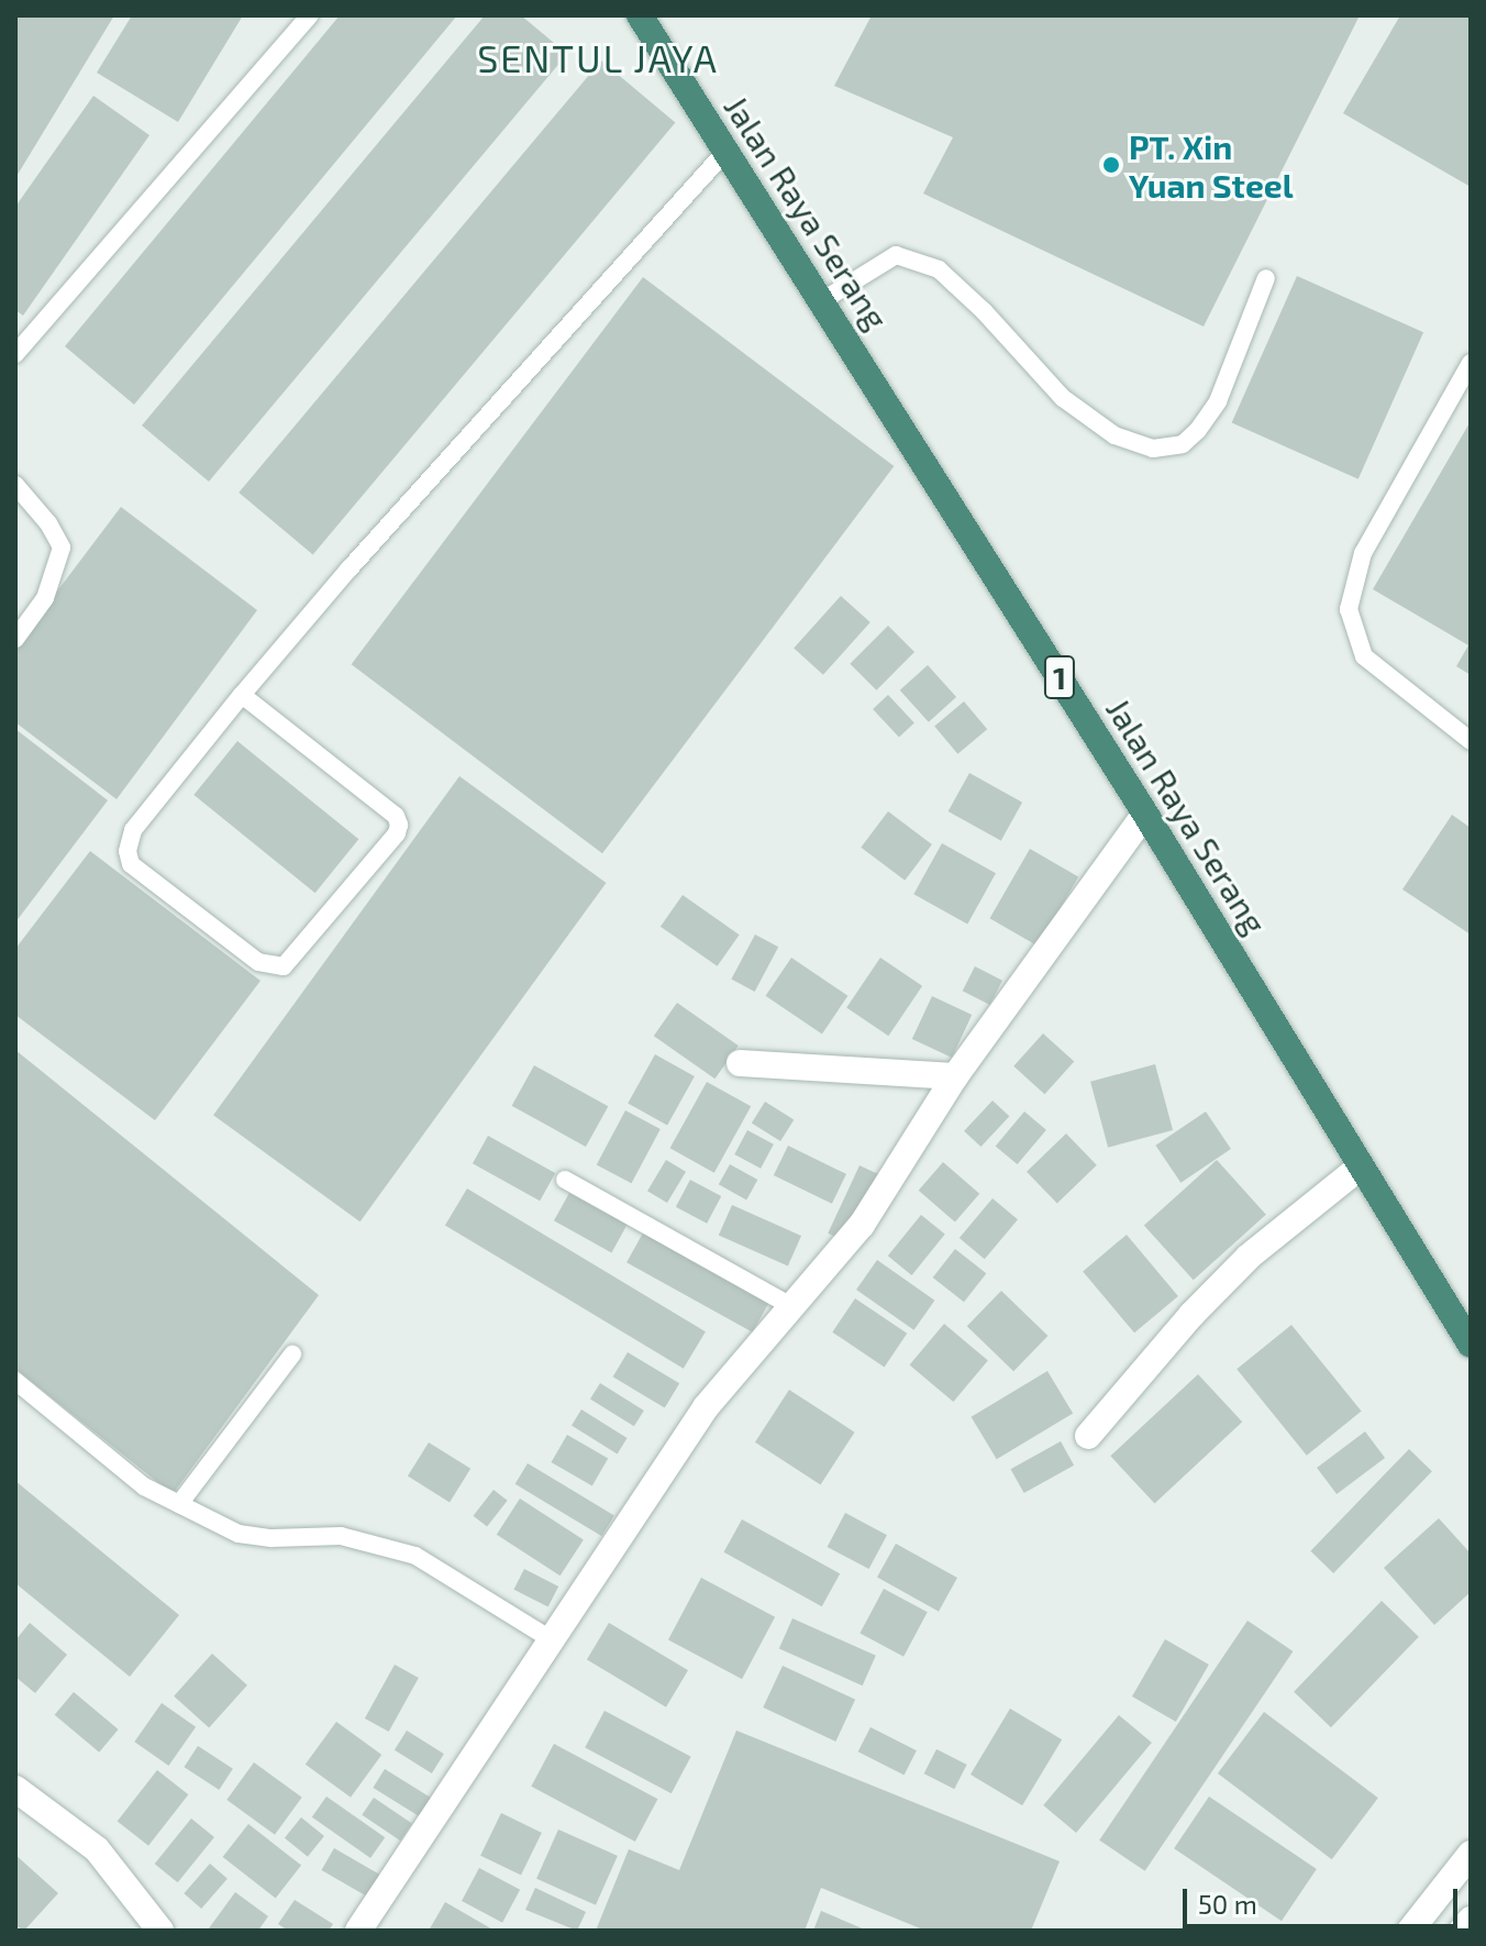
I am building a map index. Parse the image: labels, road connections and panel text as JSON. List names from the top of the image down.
{
  "streets": {
    "highway": ["Jalan Raya Serang", "1"]
  },
  "districts": ["SENTUL JAYA"],
  "places": ["PT. Xin Yuan Steel"],
  "scale_bar": "50 m"
}
